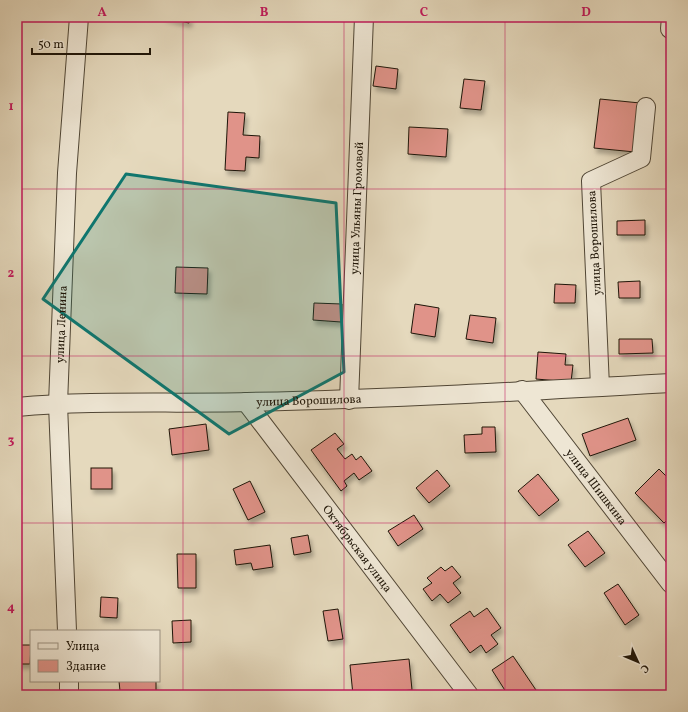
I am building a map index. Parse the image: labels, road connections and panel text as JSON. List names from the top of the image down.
{
  "streets": {
    "street": [
      "улица Ульяны Громовой",
      "улица Ворошилова",
      "улица Ленина",
      "улица Шишкина",
      "Октябрьская улица"
    ]
  },
  "crossings": [
    ["улица Ульяны Громовой", "улица Ворошилова"],
    ["улица Ворошилова", "улица Ленина"],
    ["улица Ворошилова", "улица Шишкина"],
    ["улица Ворошилова", "Октябрьская улица"]
  ],
  "legend": ["Улица", "Здание"],
  "scale_bar": "50 m",
  "north": "bottom right",
  "grid": {
    "columns": [
      "A",
      "B",
      "C",
      "D"
    ],
    "rows": [
      "1",
      "2",
      "3",
      "4"
    ]
  }
}
